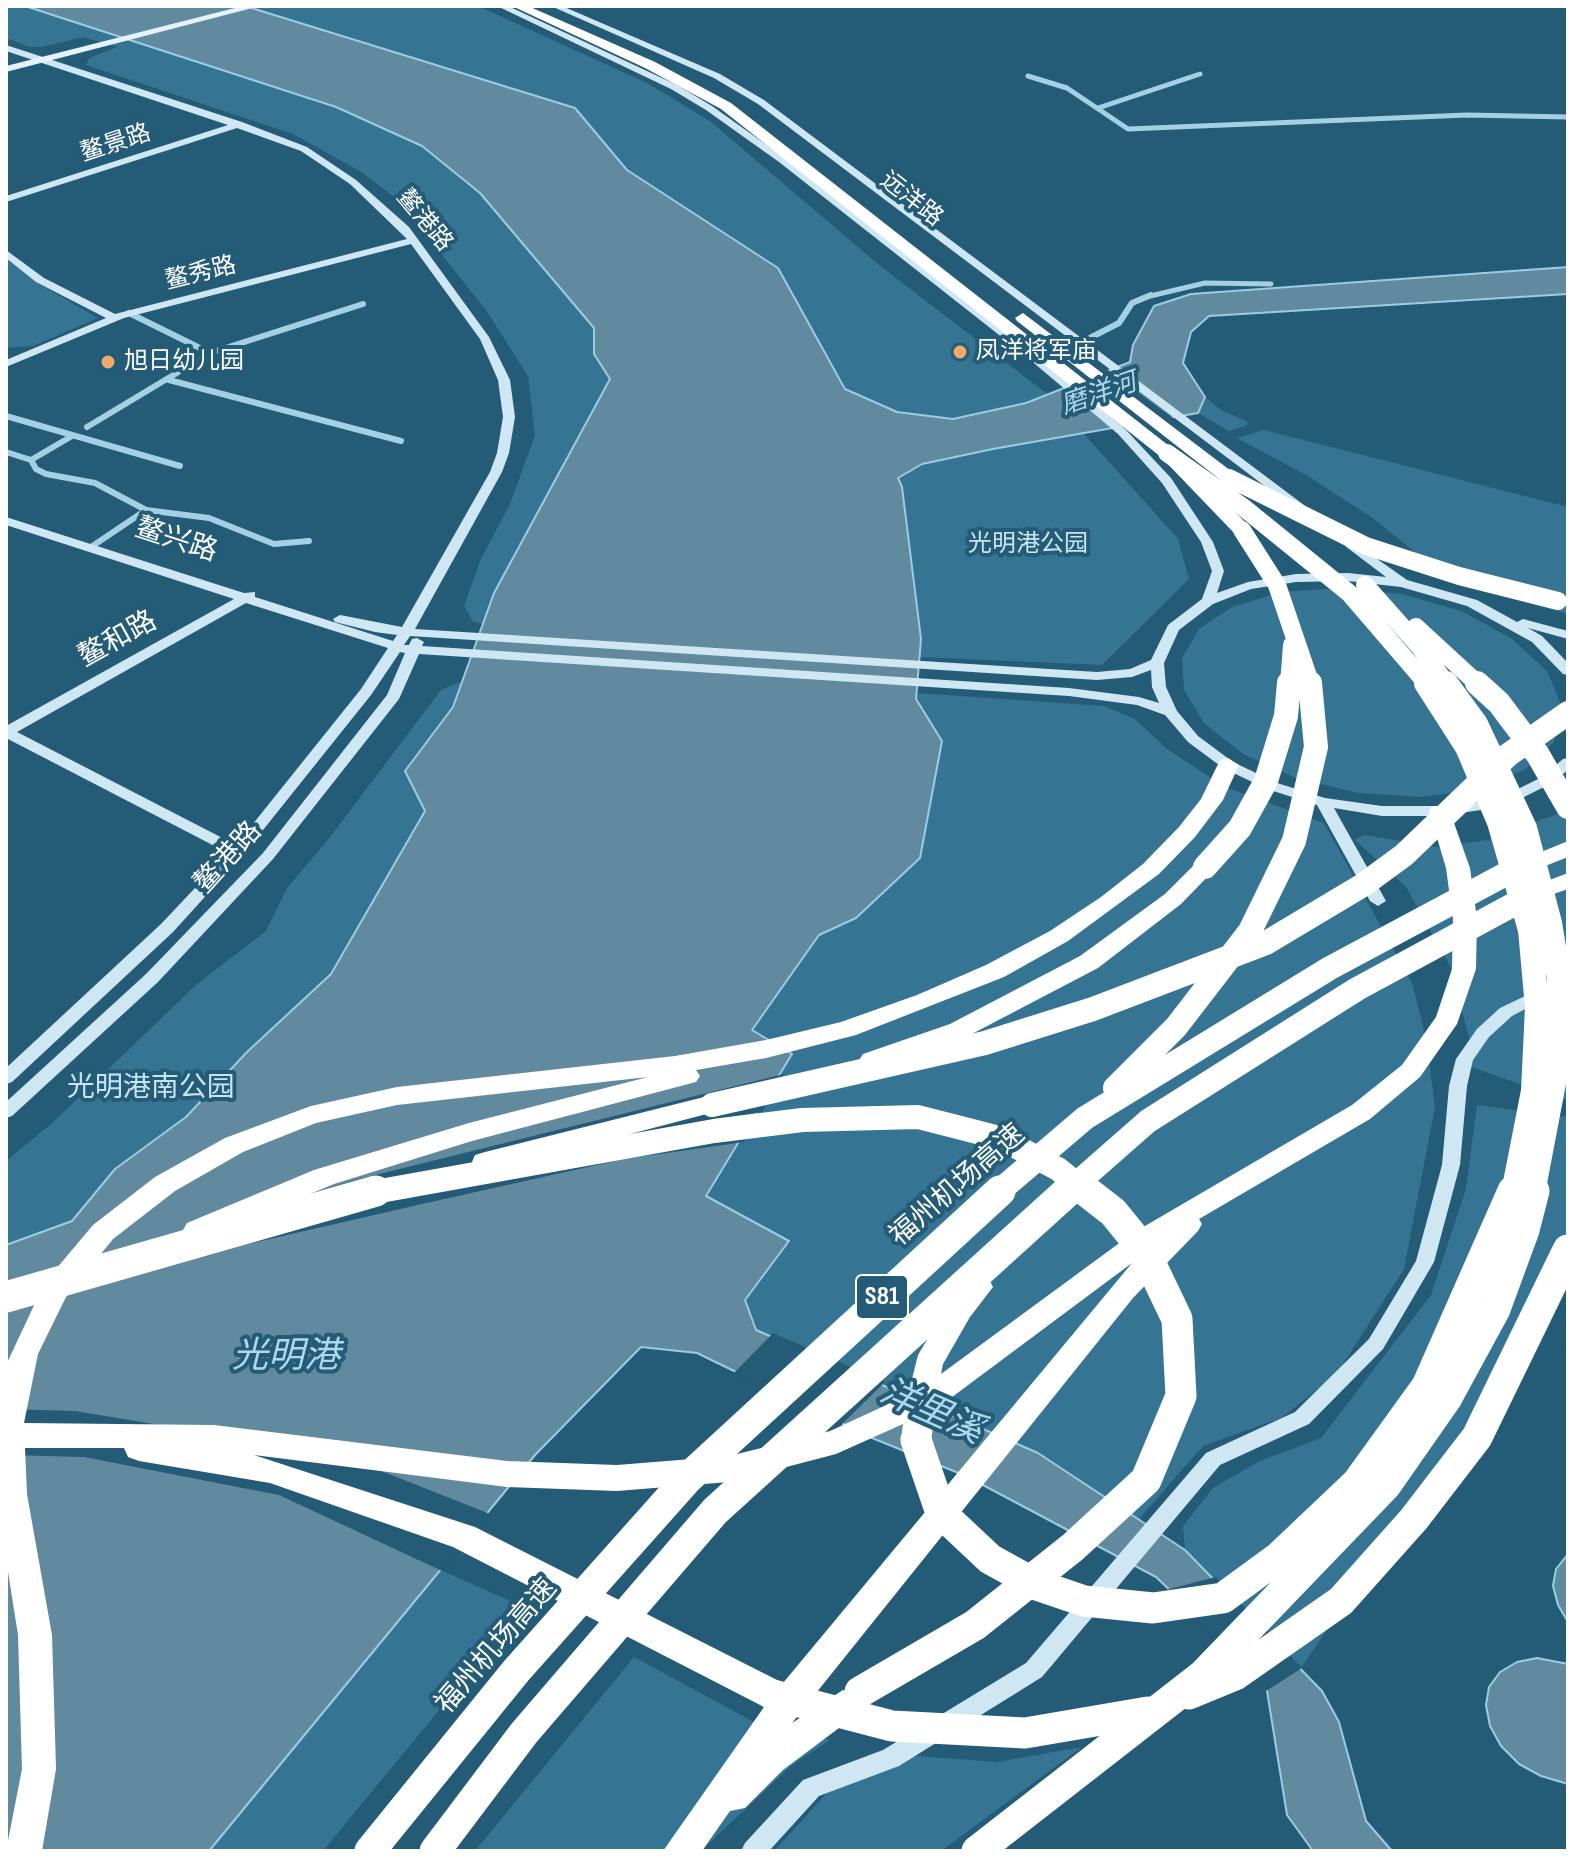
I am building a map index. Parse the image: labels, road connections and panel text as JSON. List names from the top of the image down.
{
  "streets": {
    "highway": ["远洋路", "福州机场高速", "S81"],
    "main road": [
      "鳌景路",
      "鳌港路",
      "鳌秀路",
      "鳌兴路",
      "鳌和路"
    ]
  },
  "crossings": [
    ["鳌景路", "鳌港路"],
    ["鳌港路", "鳌秀路"],
    ["鳌兴路", "鳌和路"]
  ],
  "water": ["磨洋河", "光明港", "洋里溪"],
  "parks": ["光明港公园", "光明港南公园"],
  "places": ["凤洋将军庙", "旭日幼儿园"]
}
